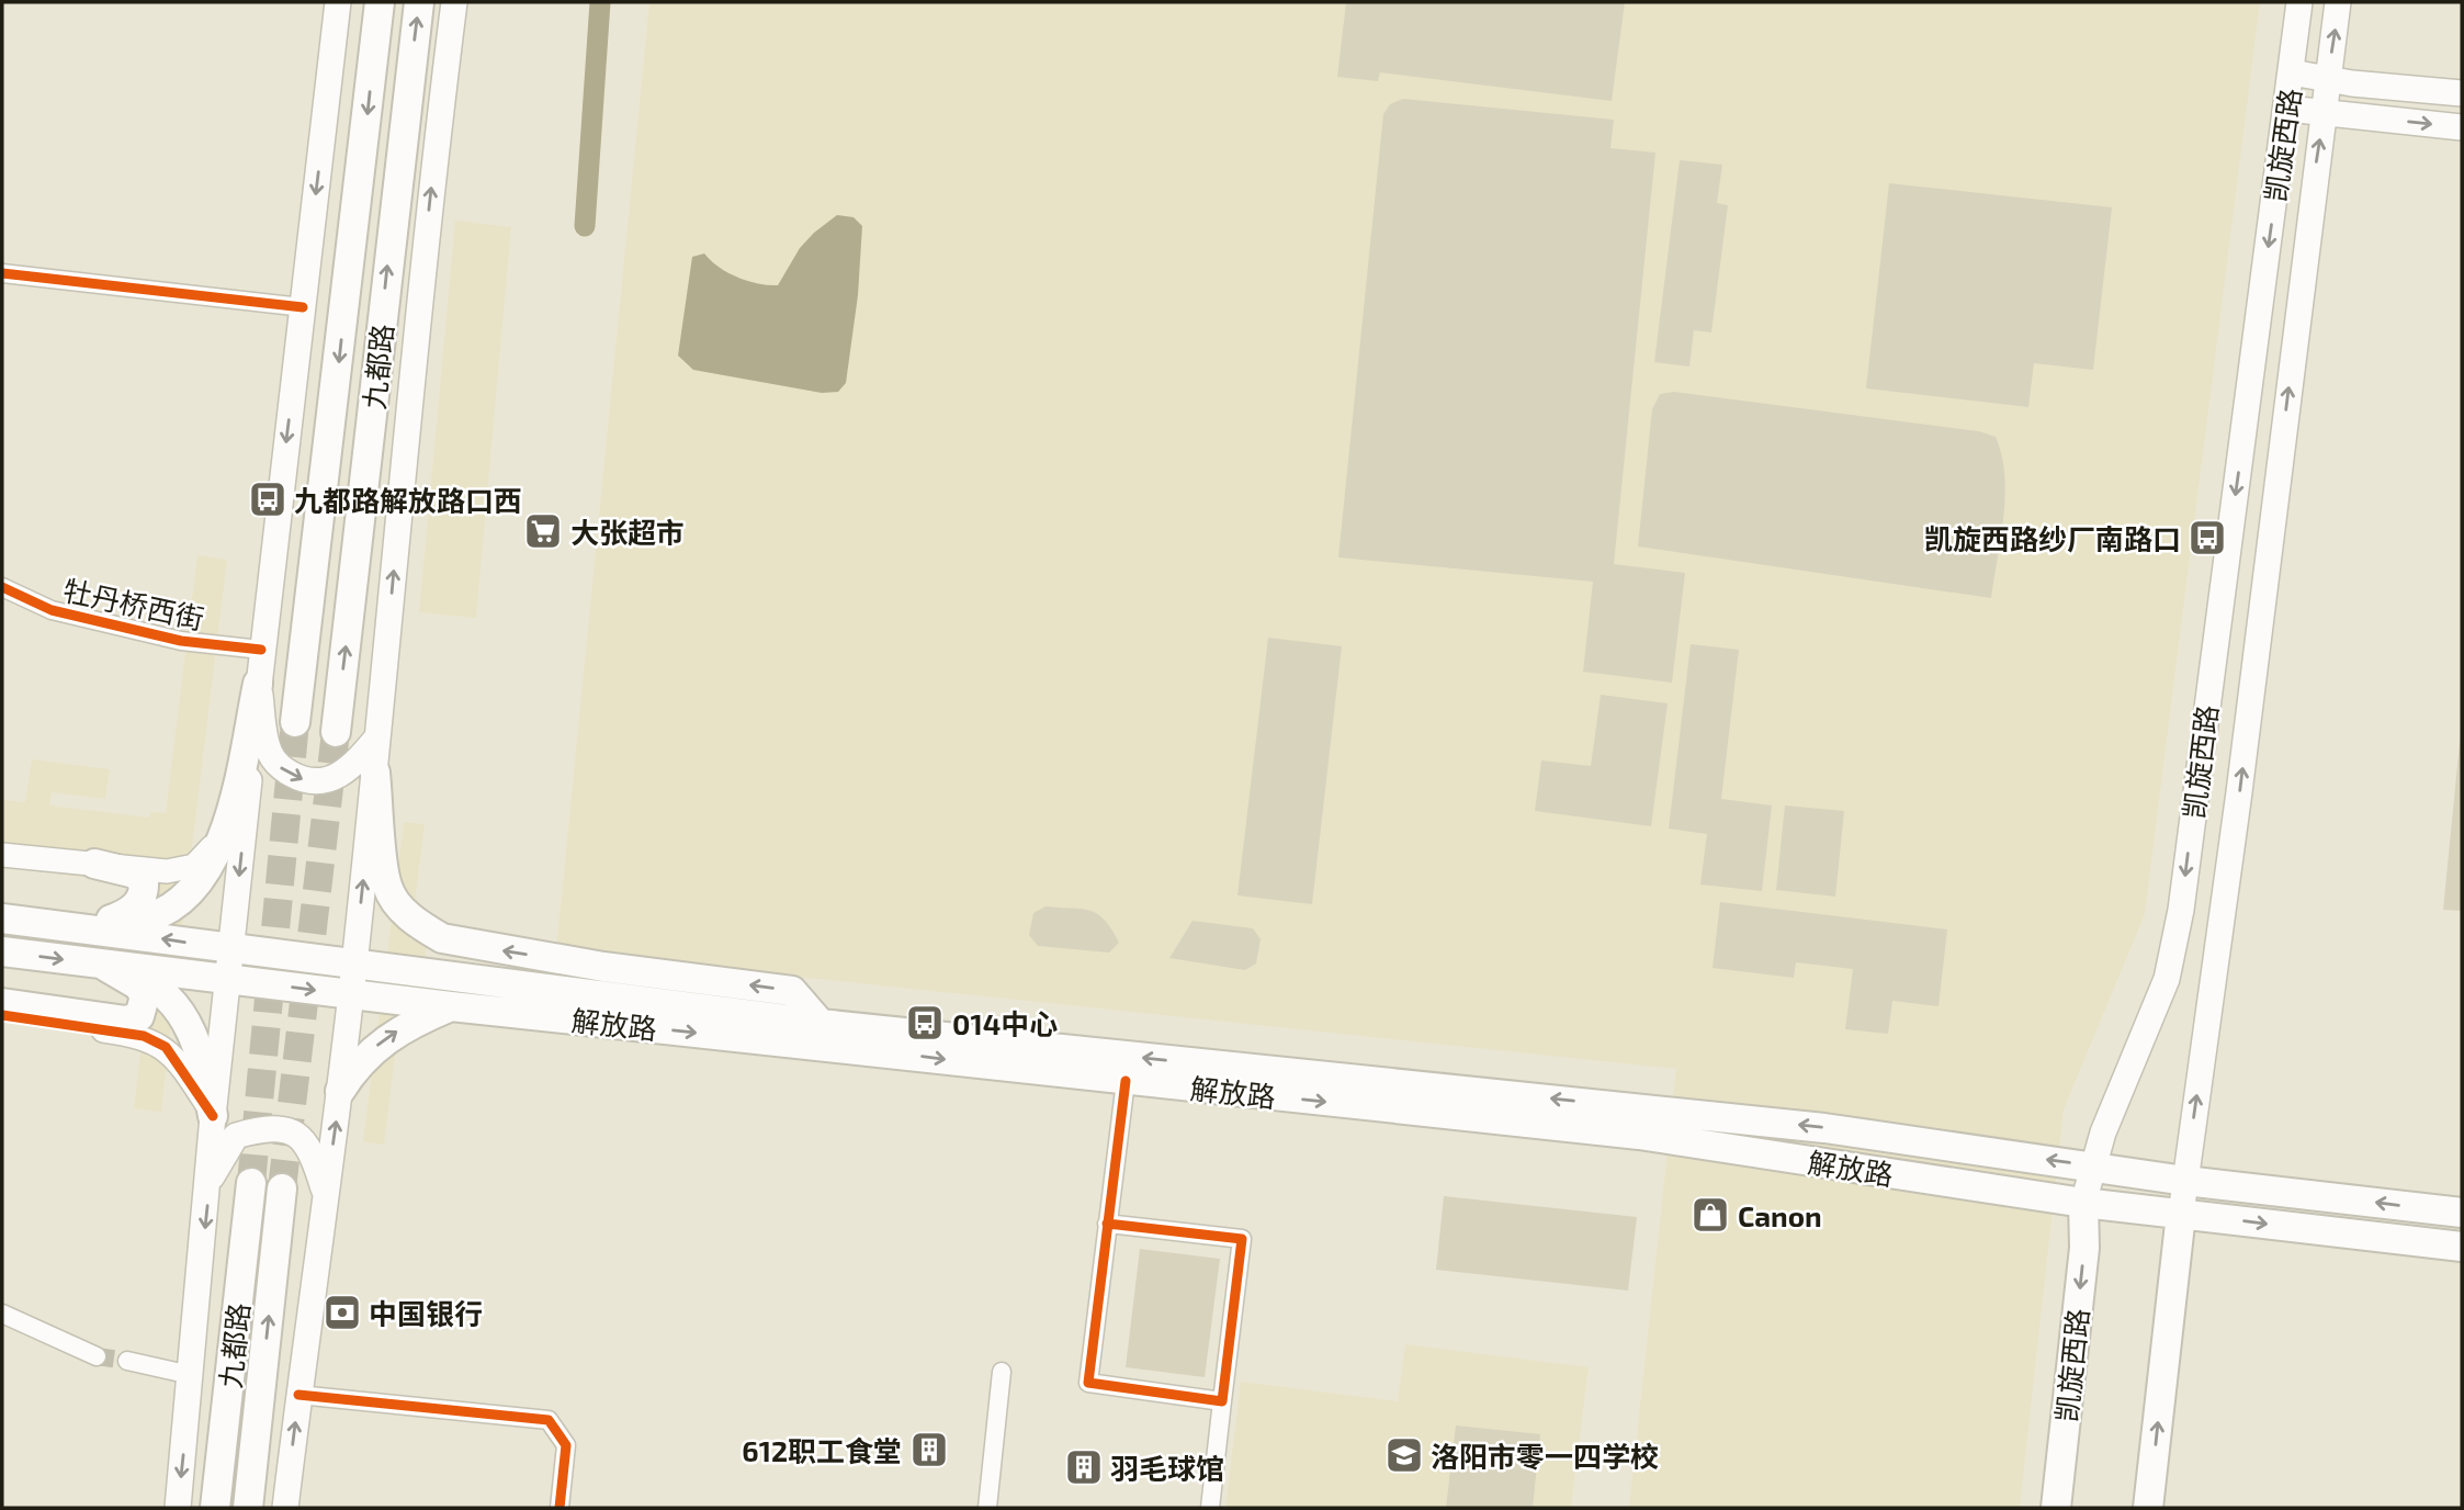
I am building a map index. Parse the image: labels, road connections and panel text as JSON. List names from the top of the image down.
{
  "streets": {
    "main road": ["凯旋西路", "九都路", "解放路"],
    "street": ["牡丹桥西街"]
  },
  "crossings": [
    ["凯旋西路", "解放路"]
  ],
  "places": {
    "bus stop": ["九都路解放路口西", "凯旋西路纱厂南路口", "014中心"],
    "supermarket": ["大张超市"],
    "shop": ["Canon"],
    "bank": ["中国银行"],
    "building": ["612职工食堂", "羽毛球馆"],
    "school or university": ["洛阳市零一四学校"]
  }
}
